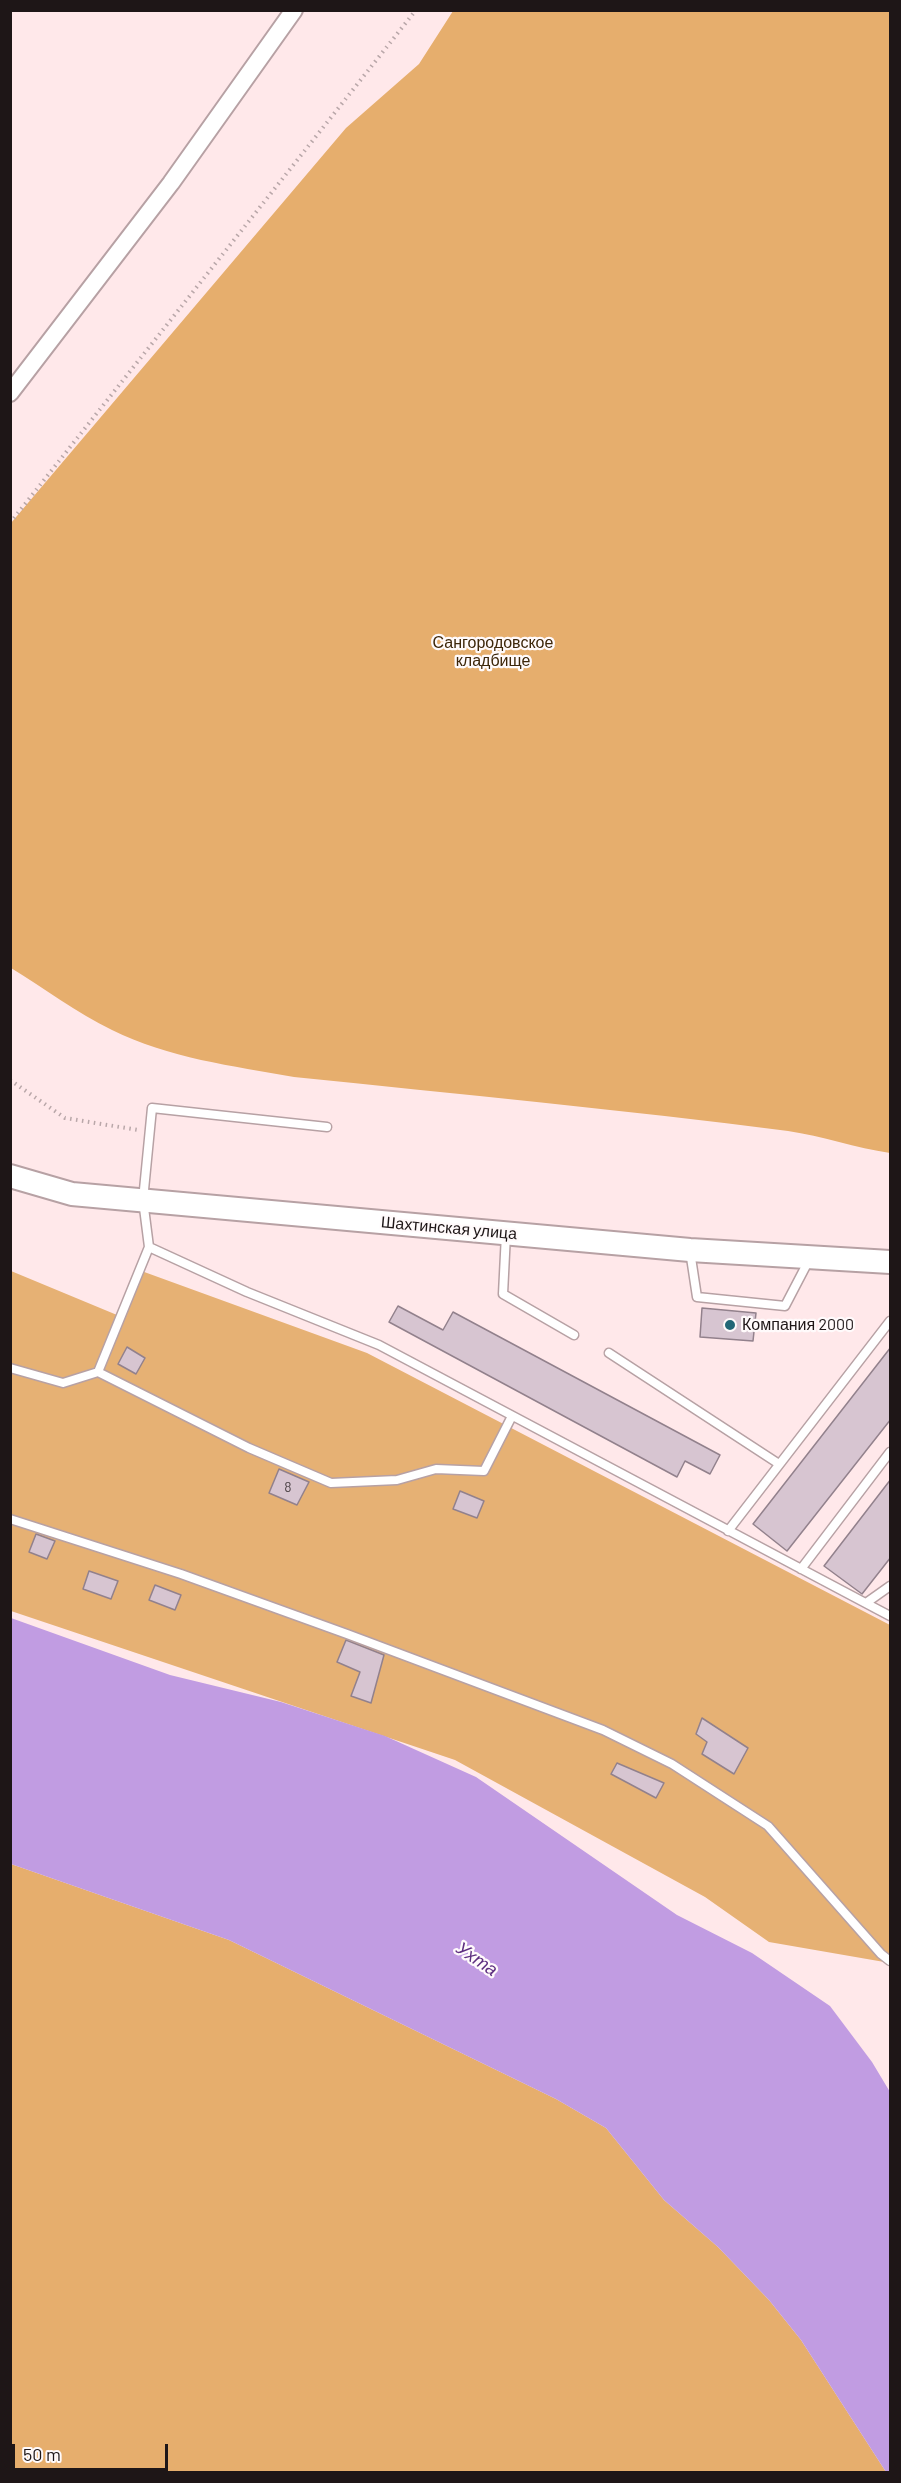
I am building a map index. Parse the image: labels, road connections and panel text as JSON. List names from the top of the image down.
{
  "streets": {
    "street": ["Шахтинская улица"]
  },
  "water": ["Ухта"],
  "parks": ["Сангородовское кладбище"],
  "places": ["Компания 2000"],
  "house_numbers": ["8"],
  "scale_bar": "50 m"
}
